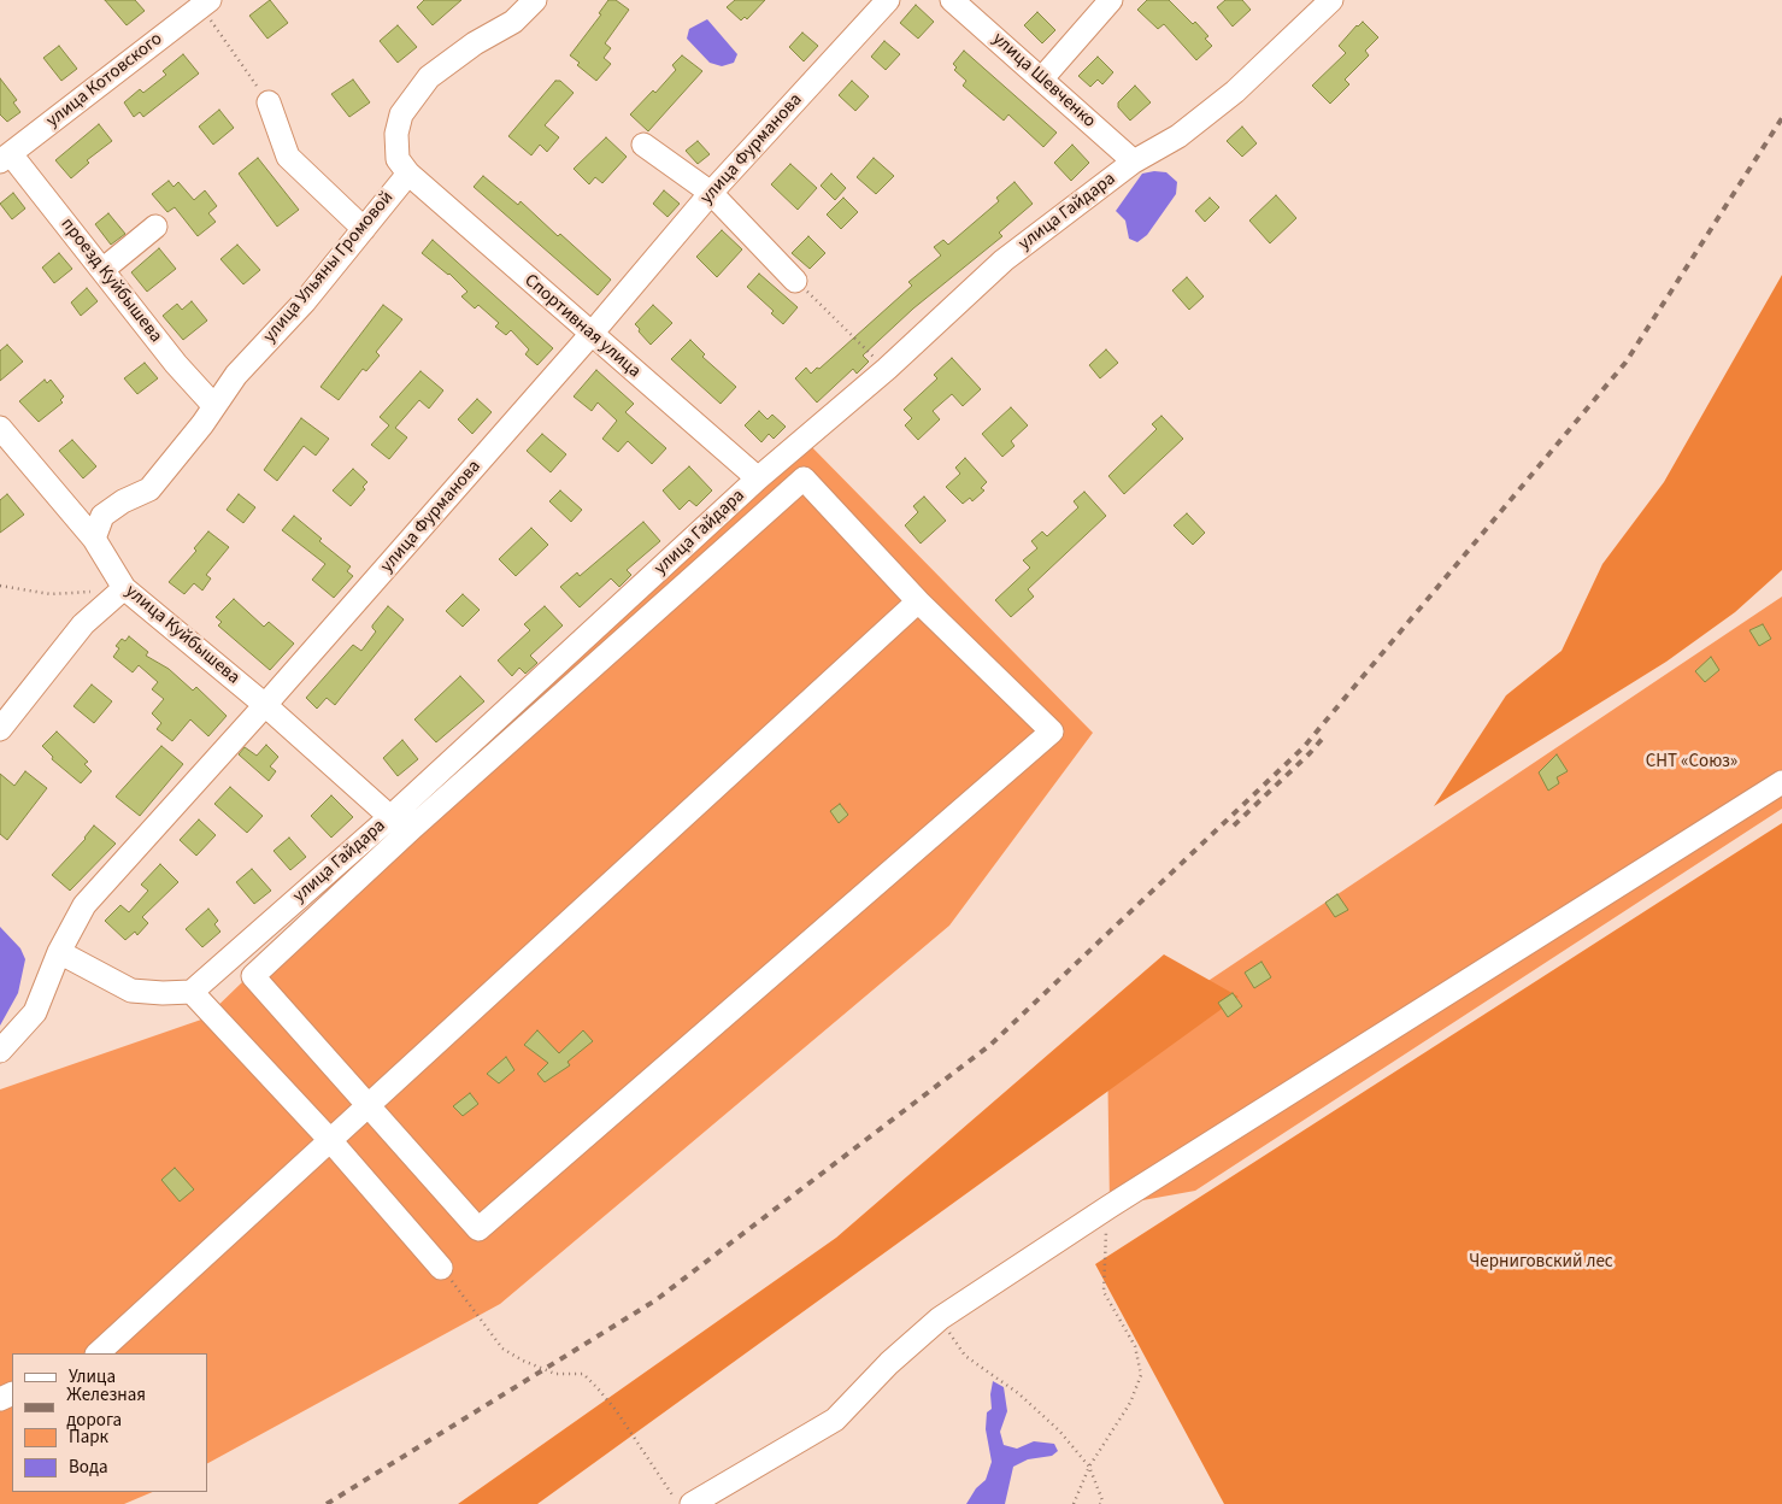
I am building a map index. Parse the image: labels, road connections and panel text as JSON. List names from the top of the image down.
{
  "streets": {
    "street": [
      "улица Котовского",
      "улица Шевченко",
      "улица Фурманова",
      "улица Гайдара",
      "улица Ульяны Громовой",
      "проезд Куйбышева",
      "Спортивная улица",
      "улица Куйбышева"
    ]
  },
  "crossings": [
    ["улица Котовского", "проезд Куйбышева"],
    ["улица Шевченко", "улица Гайдара"],
    ["улица Фурманова", "Спортивная улица"],
    ["улица Фурманова", "улица Куйбышева"],
    ["улица Гайдара", "Спортивная улица"],
    ["улица Гайдара", "улица Куйбышева"],
    ["улица Ульяны Громовой", "проезд Куйбышева"],
    ["улица Ульяны Громовой", "Спортивная улица"],
    ["улица Ульяны Громовой", "улица Куйбышева"]
  ],
  "parks": ["СНТ «Союз»", "Черниговский лес"],
  "legend": [
    "Улица",
    "Железная дорога",
    "Парк",
    "Вода"
  ]
}
